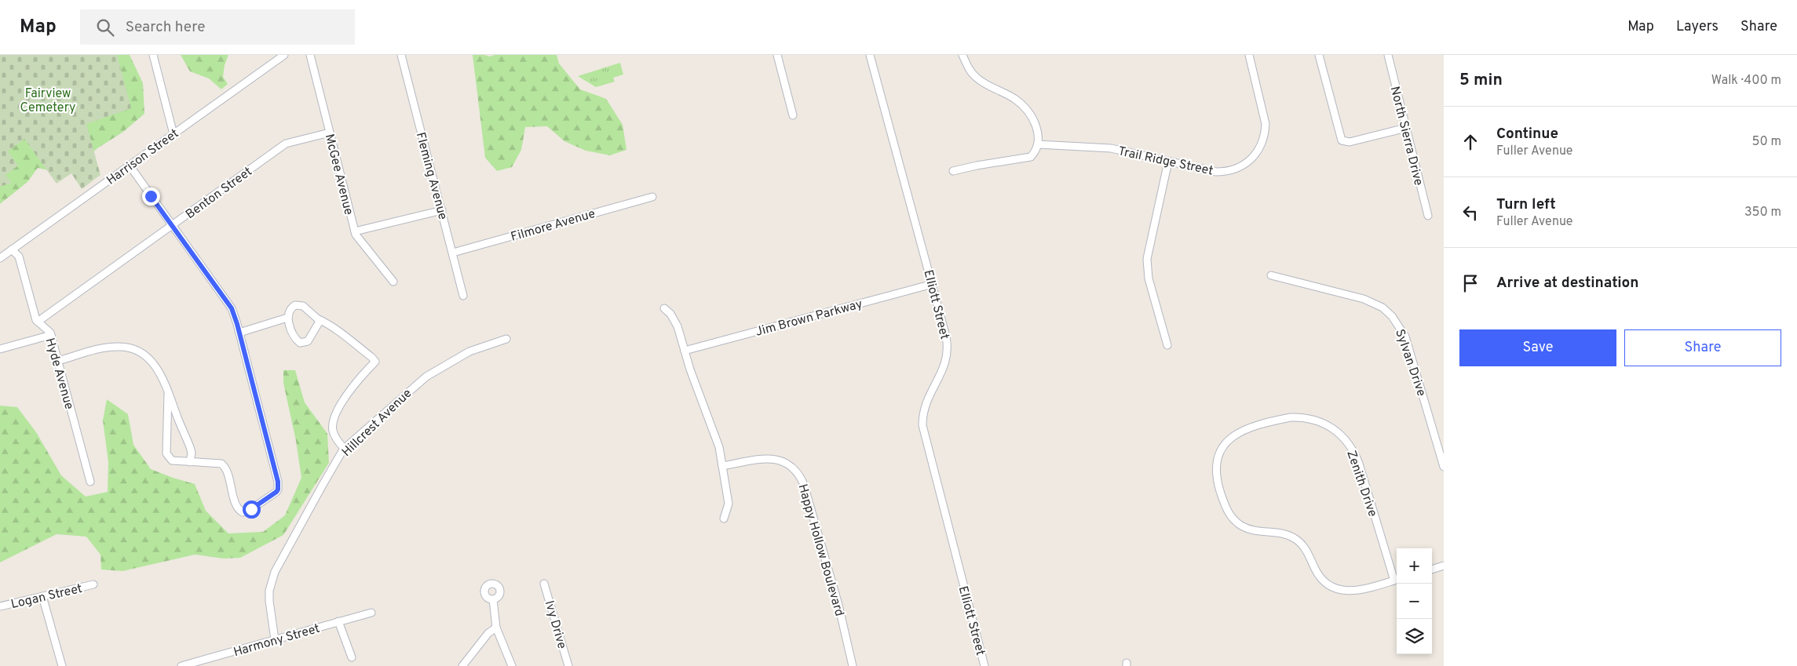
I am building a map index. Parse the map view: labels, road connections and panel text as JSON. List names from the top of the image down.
{
  "streets": {
    "street": [
      "North Sierra Drive",
      "Harrison Street",
      "Trail Ridge Street",
      "McGee Avenue",
      "Fleming Avenue",
      "Benton Street",
      "Filmore Avenue",
      "Elliott Street",
      "Jim Brown Parkway",
      "Sylvan Drive",
      "Hyde Avenue",
      "Hillcrest Avenue",
      "Zenith Drive",
      "Happy Hollow Boulevard",
      "Logan Street",
      "Ivy Drive",
      "Harmony Street"
    ]
  },
  "crossings": [
    ["Harrison Street", "Hyde Avenue"],
    ["McGee Avenue", "Benton Street"],
    ["Fleming Avenue", "Filmore Avenue"],
    ["Benton Street", "Hyde Avenue"],
    ["Elliott Street", "Jim Brown Parkway"],
    ["Hillcrest Avenue", "Harmony Street"]
  ],
  "parks": ["Fairview Cemetery"],
  "page": {
    "header": "Map",
    "search": "Search here",
    "nav": ["Map", "Layers", "Share"],
    "heading": ["5 min", "Walk · 400 m"],
    "list": [
      ["Continue", "Fuller Avenue", "50 m"],
      ["Turn left", "Fuller Avenue", "350 m"],
      "Arrive at destination"
    ],
    "buttons": ["Save", "Share"],
    "map_buttons": ["+", "−"]
  }
}
